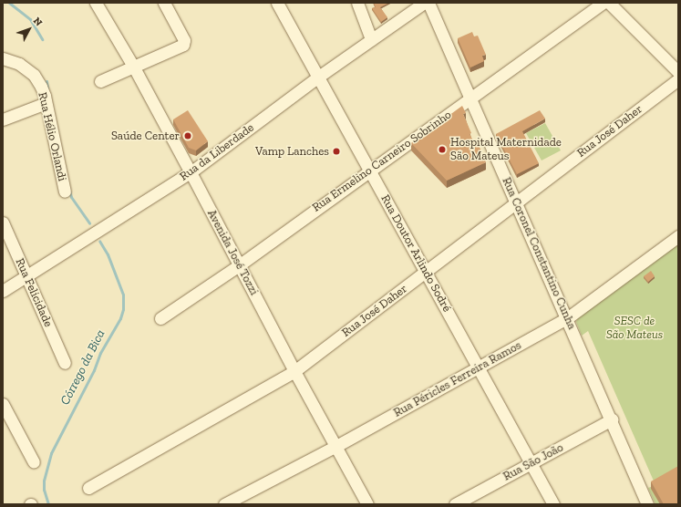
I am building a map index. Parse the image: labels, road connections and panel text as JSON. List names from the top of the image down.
{
  "streets": {
    "street": [
      "Rua José Daher",
      "Rua Hélio Orlandi",
      "Rua da Liberdade",
      "Rua Ermelino Carneiro Sobrinho",
      "Avenida José Tozzi",
      "Rua Doutor Arlindo Sodré",
      "Rua Coronel Constantino Cunha",
      "Rua Felicidade",
      "Rua Péricles Ferreira Ramos",
      "Rua São João"
    ]
  },
  "crossings": [
    ["Rua José Daher", "Avenida José Tozzi"],
    ["Rua José Daher", "Rua Doutor Arlindo Sodré"],
    ["Rua José Daher", "Rua Coronel Constantino Cunha"],
    ["Rua da Liberdade", "Avenida José Tozzi"],
    ["Rua da Liberdade", "Rua Doutor Arlindo Sodré"],
    ["Rua da Liberdade", "Rua Felicidade"],
    ["Rua Ermelino Carneiro Sobrinho", "Avenida José Tozzi"],
    ["Rua Ermelino Carneiro Sobrinho", "Rua Doutor Arlindo Sodré"],
    ["Rua Ermelino Carneiro Sobrinho", "Rua Coronel Constantino Cunha"],
    ["Avenida José Tozzi", "Rua Péricles Ferreira Ramos"],
    ["Rua Doutor Arlindo Sodré", "Rua Péricles Ferreira Ramos"],
    ["Rua Doutor Arlindo Sodré", "Rua São João"],
    ["Rua Coronel Constantino Cunha", "Rua Péricles Ferreira Ramos"],
    ["Rua Coronel Constantino Cunha", "Rua São João"]
  ],
  "water": ["Córrego da Bica"],
  "parks": ["SESC de São Mateus"],
  "places": ["Saúde Center", "Hospital Maternidade São Mateus", "Vamp Lanches"],
  "north": "top right"
}
